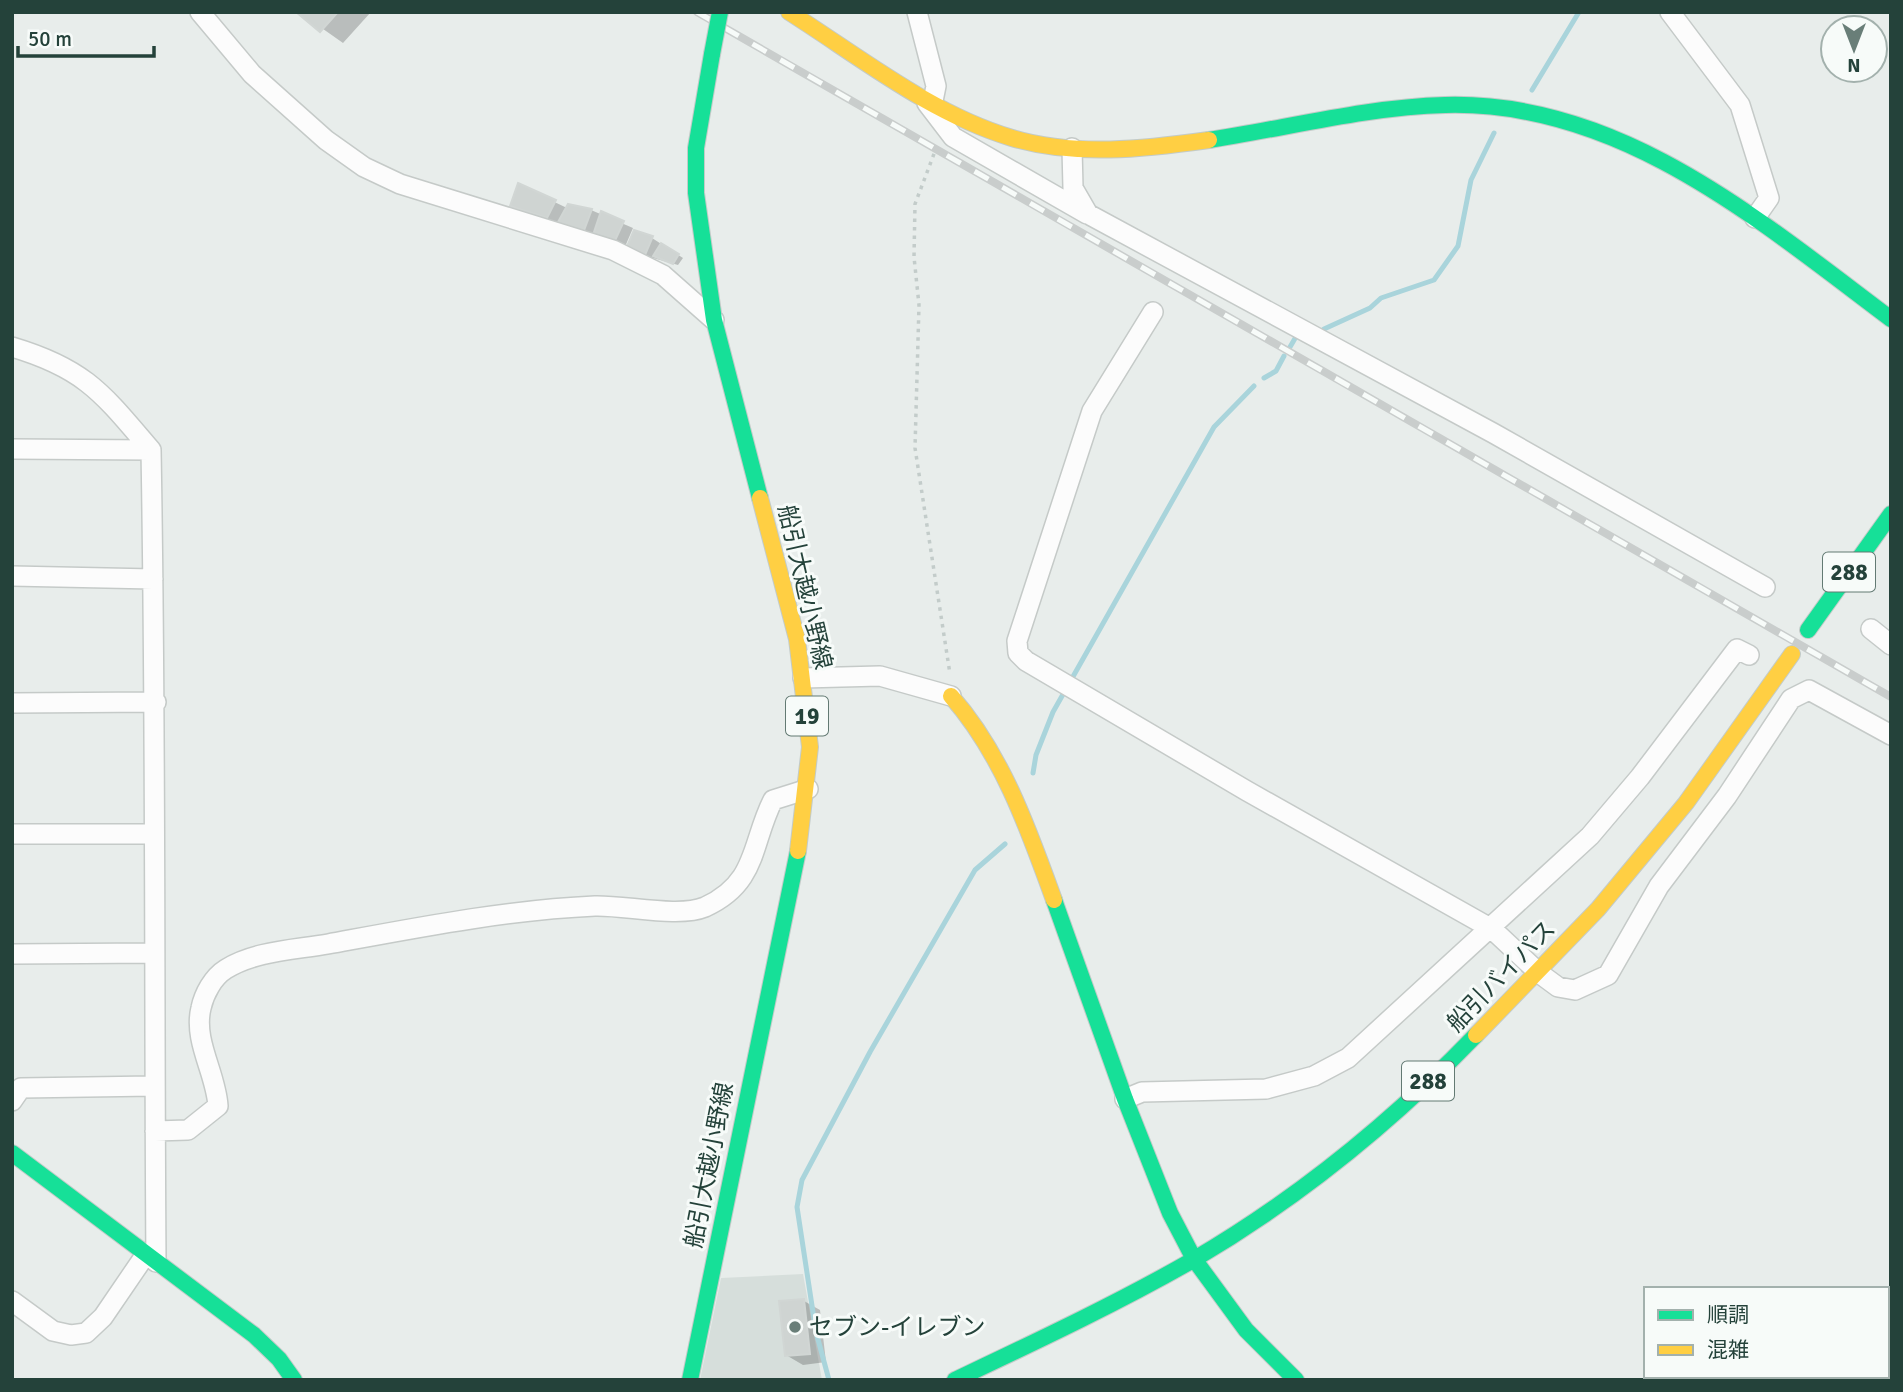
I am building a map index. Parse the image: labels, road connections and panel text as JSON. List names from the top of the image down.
{
  "streets": {
    "main road": [
      "288",
      "船引大越小野線",
      "19",
      "船引バイパス"
    ]
  },
  "places": ["セブン-イレブン"],
  "legend": ["順調", "混雑"],
  "scale_bar": "50 m",
  "north": "bottom"
}
